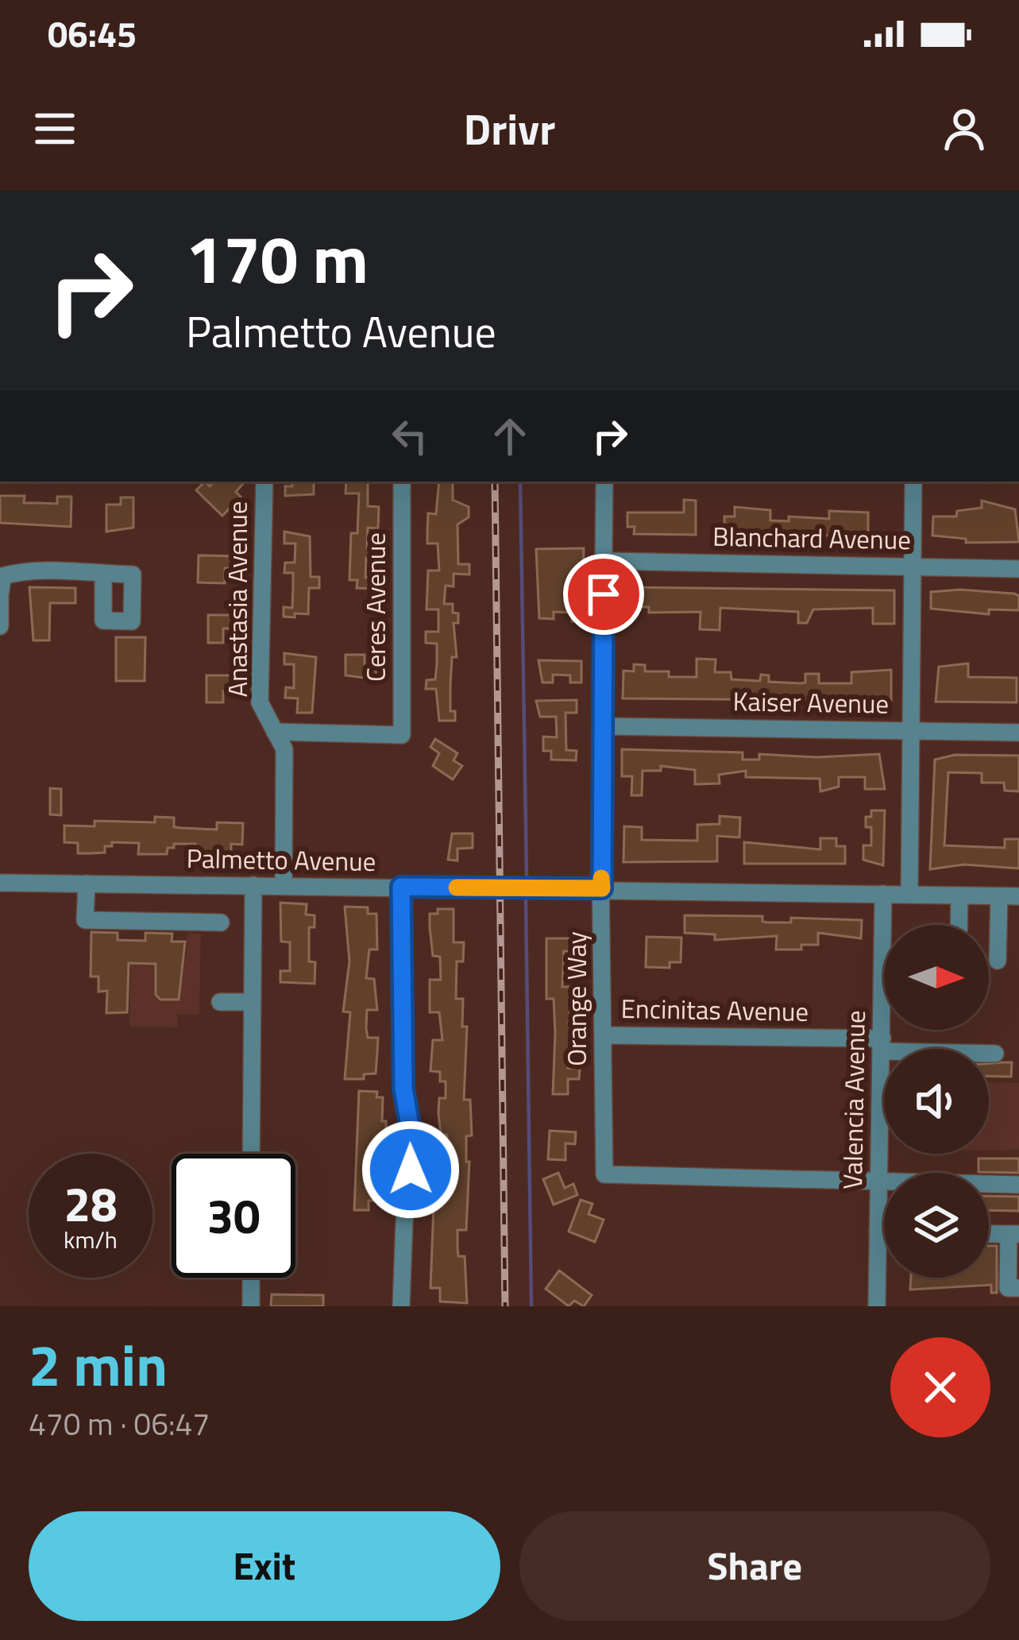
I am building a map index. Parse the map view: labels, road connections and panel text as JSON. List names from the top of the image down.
{
  "streets": {
    "street": [
      "Blanchard Avenue",
      "Anastasia Avenue",
      "Ceres Avenue",
      "Kaiser Avenue",
      "Palmetto Avenue",
      "Orange Way",
      "Encinitas Avenue",
      "Valencia Avenue"
    ]
  },
  "crossings": [
    ["Blanchard Avenue", "Orange Way"],
    ["Anastasia Avenue", "Ceres Avenue"],
    ["Anastasia Avenue", "Palmetto Avenue"],
    ["Kaiser Avenue", "Orange Way"],
    ["Palmetto Avenue", "Orange Way"],
    ["Palmetto Avenue", "Valencia Avenue"],
    ["Orange Way", "Encinitas Avenue"],
    ["Orange Way", "Valencia Avenue"],
    ["Encinitas Avenue", "Valencia Avenue"]
  ],
  "north": "right",
  "page": {
    "status": "06:45",
    "header": "Drivr",
    "turn": ["170 m", "Palmetto Avenue"],
    "speed": "28 km/h",
    "limit": "30",
    "heading": ["2 min", "470 m · 06:47"],
    "buttons": ["Exit", "Share"]
  }
}
